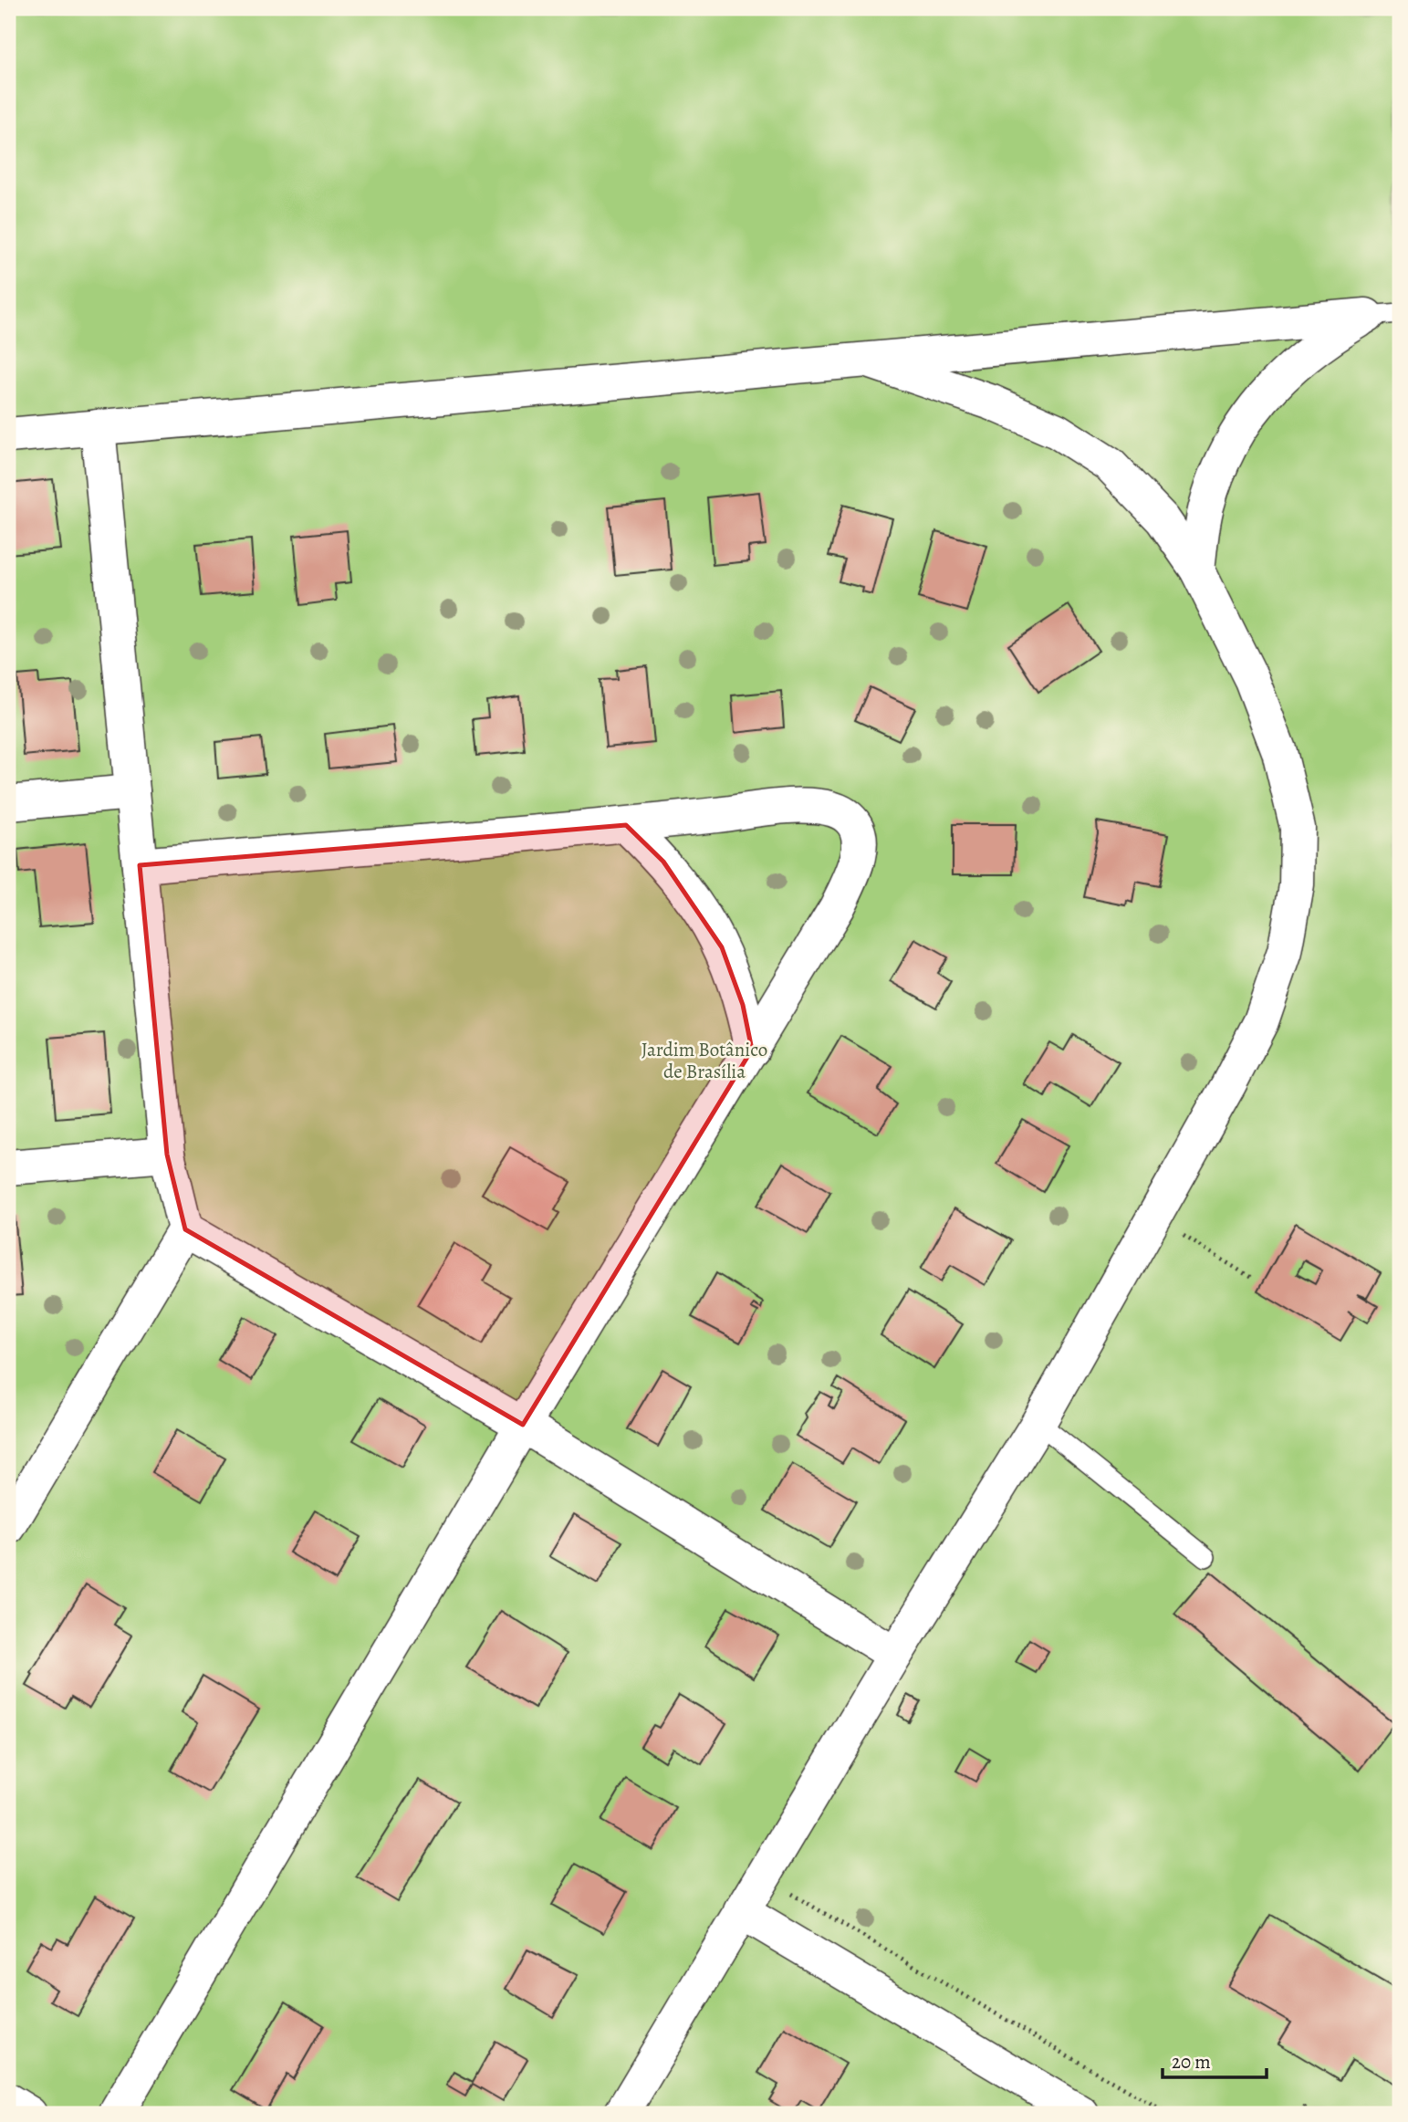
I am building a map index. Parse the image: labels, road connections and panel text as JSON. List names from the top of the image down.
{
  "parks": ["Jardim Botânico de Brasília"],
  "scale_bar": "20 m"
}
